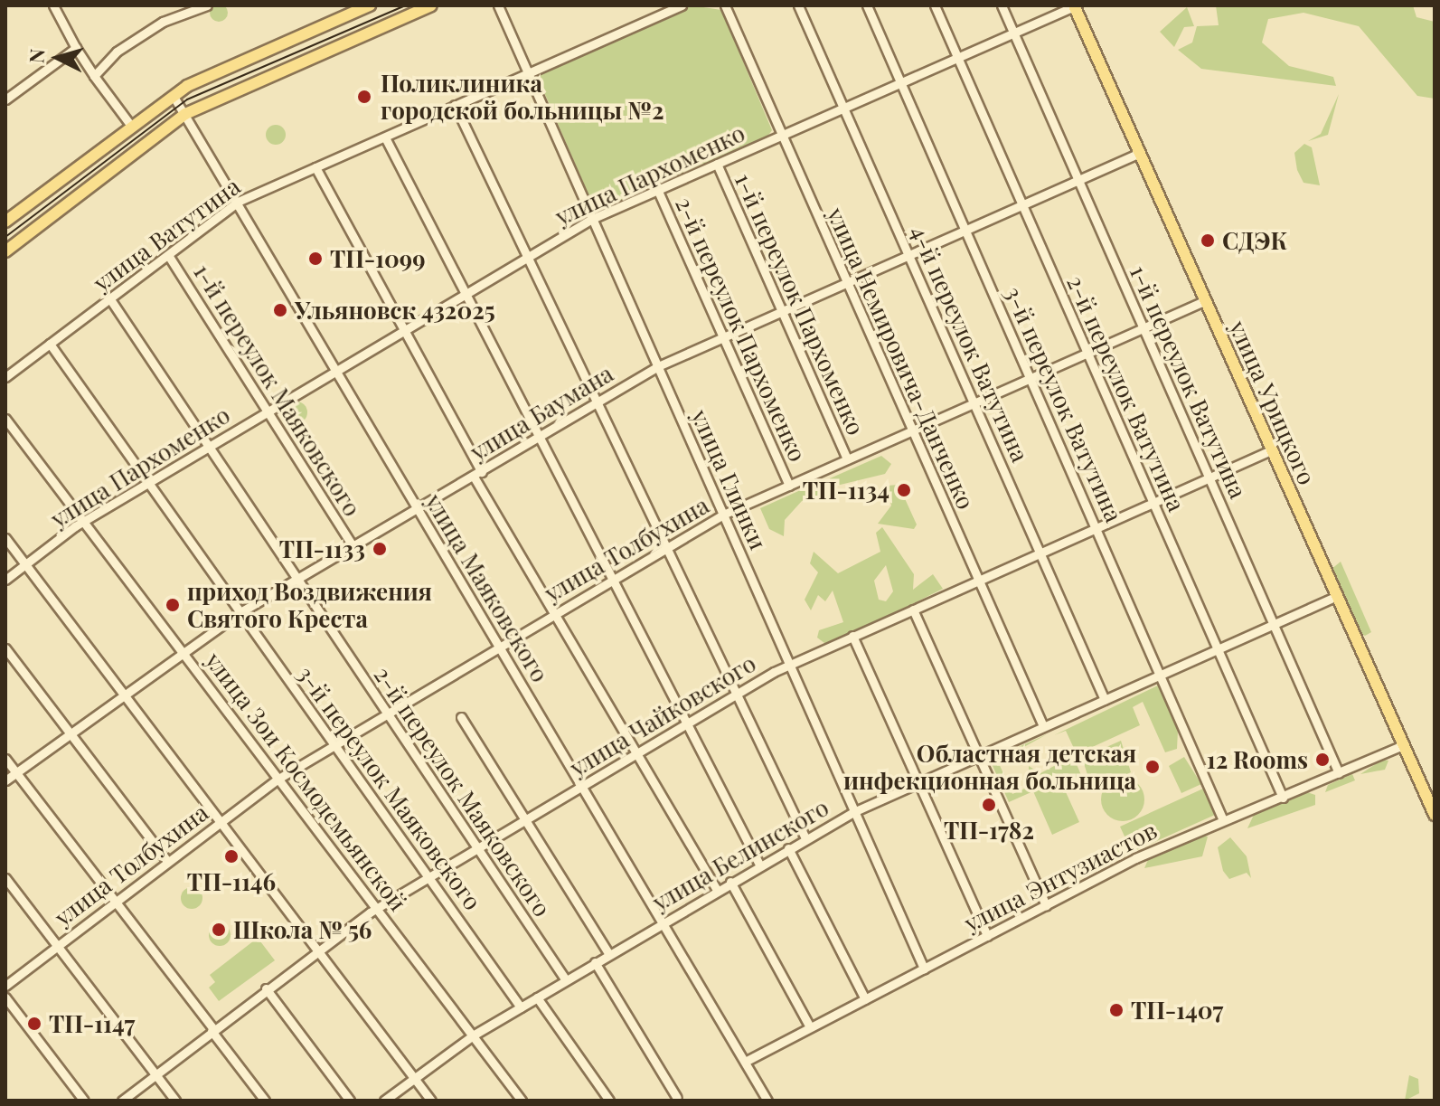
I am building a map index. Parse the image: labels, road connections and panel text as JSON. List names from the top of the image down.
{
  "streets": {
    "main road": ["улица Урицкого"],
    "street": [
      "улица Пархоменко",
      "улица Ватутина",
      "1-й переулок Пархоменко",
      "2-й переулок Пархоменко",
      "4-й переулок Ватутина",
      "улица Немировича-Данченко",
      "1-й переулок Ватутина",
      "1-й переулок Маяковского",
      "2-й переулок Ватутина",
      "3-й переулок Ватутина",
      "улица Баумана",
      "улица Глинки",
      "улица Толбухина",
      "улица Маяковского",
      "улица Чайковского",
      "улица Зои Космодемьянской",
      "3-й переулок Маяковского",
      "2-й переулок Маяковского",
      "улица Белинского",
      "улица Энтузиастов"
    ]
  },
  "crossings": [
    ["улица Пархоменко", "1-й переулок Пархоменко"],
    ["улица Пархоменко", "2-й переулок Пархоменко"],
    ["улица Пархоменко", "4-й переулок Ватутина"],
    ["улица Пархоменко", "улица Немировича-Данченко"],
    ["улица Пархоменко", "1-й переулок Ватутина"],
    ["улица Пархоменко", "1-й переулок Маяковского"],
    ["улица Пархоменко", "2-й переулок Ватутина"],
    ["улица Пархоменко", "улица Урицкого"],
    ["улица Пархоменко", "3-й переулок Ватутина"],
    ["улица Пархоменко", "улица Глинки"],
    ["улица Пархоменко", "улица Маяковского"],
    ["улица Пархоменко", "улица Зои Космодемьянской"],
    ["улица Пархоменко", "3-й переулок Маяковского"],
    ["улица Пархоменко", "2-й переулок Маяковского"],
    ["улица Ватутина", "1-й переулок Маяковского"],
    ["улица Ватутина", "улица Глинки"],
    ["улица Ватутина", "улица Маяковского"],
    ["улица Ватутина", "3-й переулок Маяковского"],
    ["улица Ватутина", "2-й переулок Маяковского"],
    ["1-й переулок Пархоменко", "улица Баумана"],
    ["1-й переулок Пархоменко", "улица Толбухина"],
    ["2-й переулок Пархоменко", "улица Баумана"],
    ["2-й переулок Пархоменко", "улица Толбухина"],
    ["4-й переулок Ватутина", "улица Баумана"],
    ["4-й переулок Ватутина", "улица Толбухина"],
    ["4-й переулок Ватутина", "улица Чайковского"],
    ["4-й переулок Ватутина", "улица Белинского"],
    ["улица Немировича-Данченко", "улица Баумана"],
    ["улица Немировича-Данченко", "улица Толбухина"],
    ["улица Немировича-Данченко", "улица Чайковского"],
    ["улица Немировича-Данченко", "улица Белинского"],
    ["1-й переулок Ватутина", "улица Баумана"],
    ["1-й переулок Ватутина", "улица Толбухина"],
    ["1-й переулок Ватутина", "улица Чайковского"],
    ["1-й переулок Ватутина", "улица Белинского"],
    ["1-й переулок Ватутина", "улица Энтузиастов"],
    ["1-й переулок Маяковского", "улица Баумана"],
    ["2-й переулок Ватутина", "улица Баумана"],
    ["2-й переулок Ватутина", "улица Толбухина"],
    ["2-й переулок Ватутина", "улица Чайковского"],
    ["2-й переулок Ватутина", "улица Белинского"],
    ["2-й переулок Ватутина", "улица Энтузиастов"],
    ["улица Урицкого", "улица Баумана"],
    ["улица Урицкого", "улица Толбухина"],
    ["улица Урицкого", "улица Чайковского"],
    ["улица Урицкого", "улица Белинского"],
    ["улица Урицкого", "улица Энтузиастов"],
    ["3-й переулок Ватутина", "улица Баумана"],
    ["3-й переулок Ватутина", "улица Толбухина"],
    ["3-й переулок Ватутина", "улица Чайковского"],
    ["3-й переулок Ватутина", "улица Белинского"],
    ["3-й переулок Ватутина", "улица Энтузиастов"],
    ["улица Баумана", "улица Глинки"],
    ["улица Баумана", "улица Маяковского"],
    ["улица Баумана", "улица Зои Космодемьянской"],
    ["улица Баумана", "3-й переулок Маяковского"],
    ["улица Баумана", "2-й переулок Маяковского"],
    ["улица Глинки", "улица Толбухина"],
    ["улица Глинки", "улица Чайковского"],
    ["улица Глинки", "улица Белинского"],
    ["улица Глинки", "улица Энтузиастов"],
    ["улица Толбухина", "улица Маяковского"],
    ["улица Толбухина", "улица Зои Космодемьянской"],
    ["улица Толбухина", "3-й переулок Маяковского"],
    ["улица Толбухина", "2-й переулок Маяковского"],
    ["улица Маяковского", "улица Чайковского"],
    ["улица Маяковского", "улица Белинского"],
    ["улица Маяковского", "улица Энтузиастов"],
    ["улица Чайковского", "улица Зои Космодемьянской"],
    ["улица Чайковского", "3-й переулок Маяковского"],
    ["улица Чайковского", "2-й переулок Маяковского"],
    ["улица Зои Космодемьянской", "улица Белинского"],
    ["3-й переулок Маяковского", "улица Белинского"],
    ["2-й переулок Маяковского", "улица Белинского"]
  ],
  "places": [
    "Поликлиника городской больницы №2",
    "СДЭК",
    "ТП-1099",
    "Ульяновск 432025",
    "ТП-1134",
    "ТП-1133",
    "приход Воздвижения Святого Креста",
    "12 Rooms",
    "Областная детская инфекционная больница",
    "ТП-1782",
    "ТП-1146",
    "Школа № 56",
    "ТП-1407",
    "ТП-1147"
  ],
  "north": "left"
}
